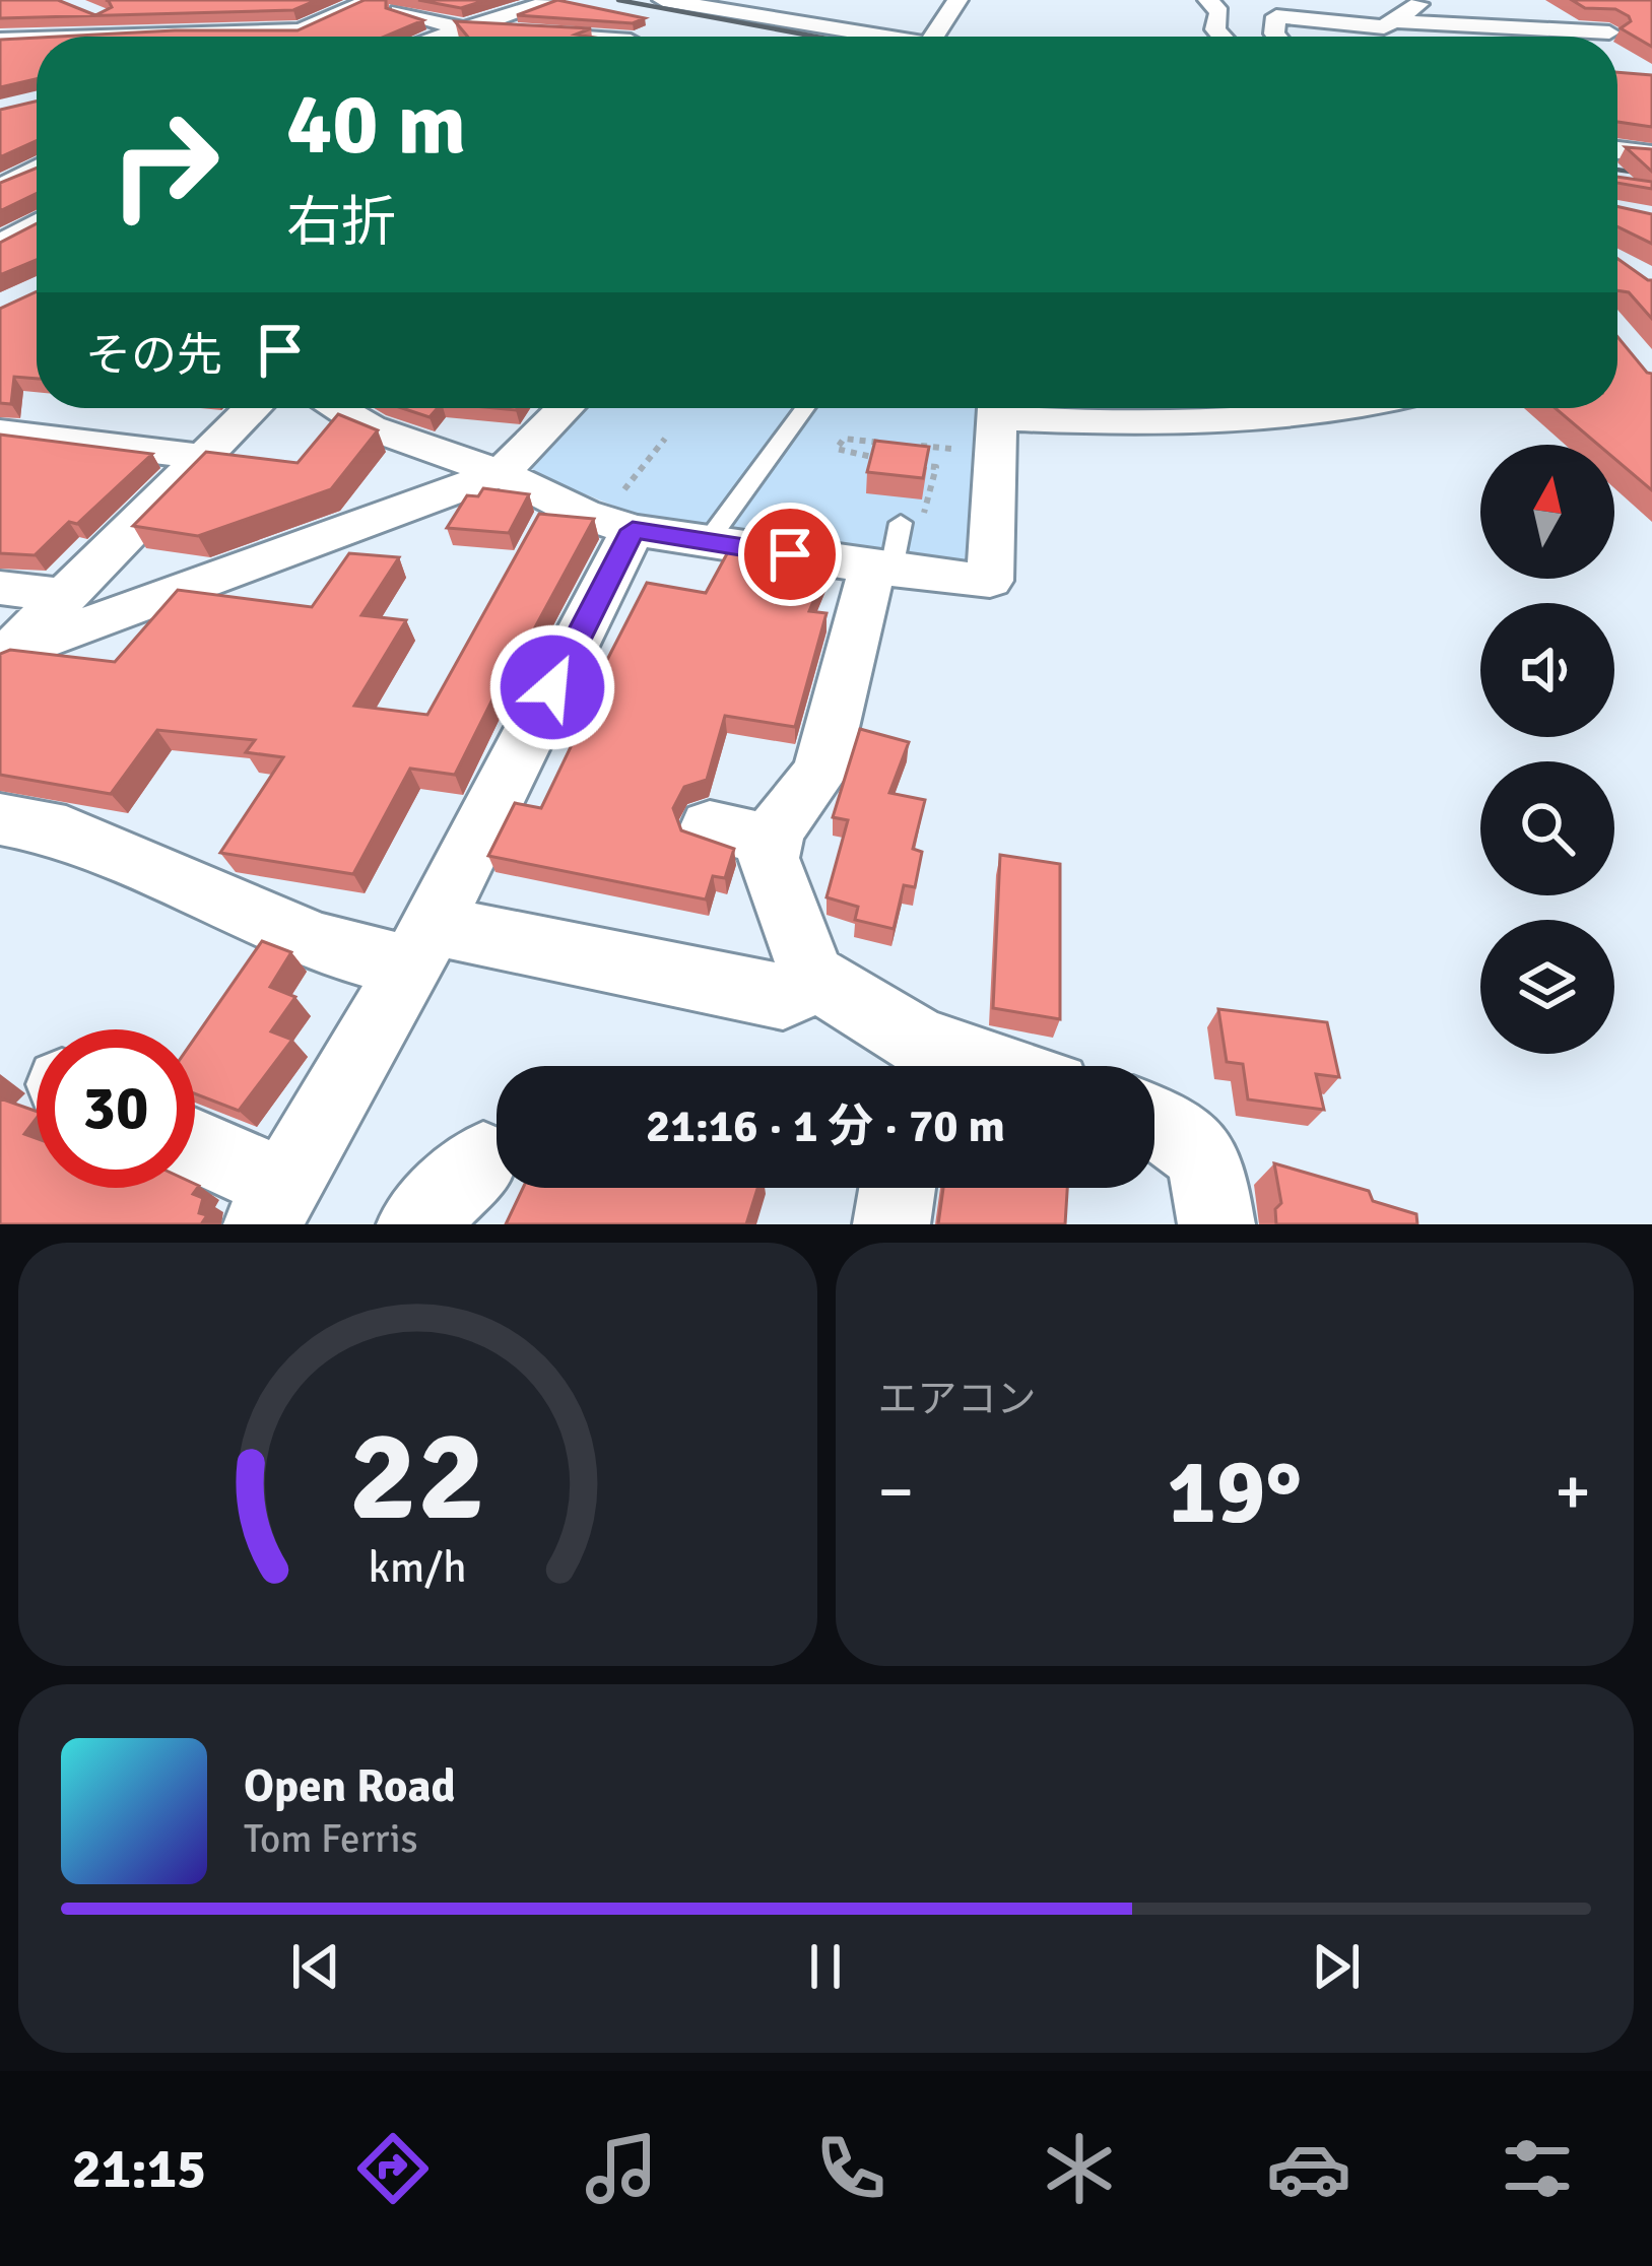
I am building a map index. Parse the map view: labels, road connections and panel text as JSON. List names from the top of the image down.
{
  "north": "top",
  "page": {
    "turn": ["40 m", "右折"],
    "then": "その先",
    "limit": "30",
    "trip": "21:16 · 1 分 · 70 m",
    "tile": "エアコン",
    "heat": ["−", "19°", "+"],
    "song": ["Open Road", "Tom Ferris"],
    "tabs": "21:15",
    "gauge": ["22", "km/h"]
  }
}
